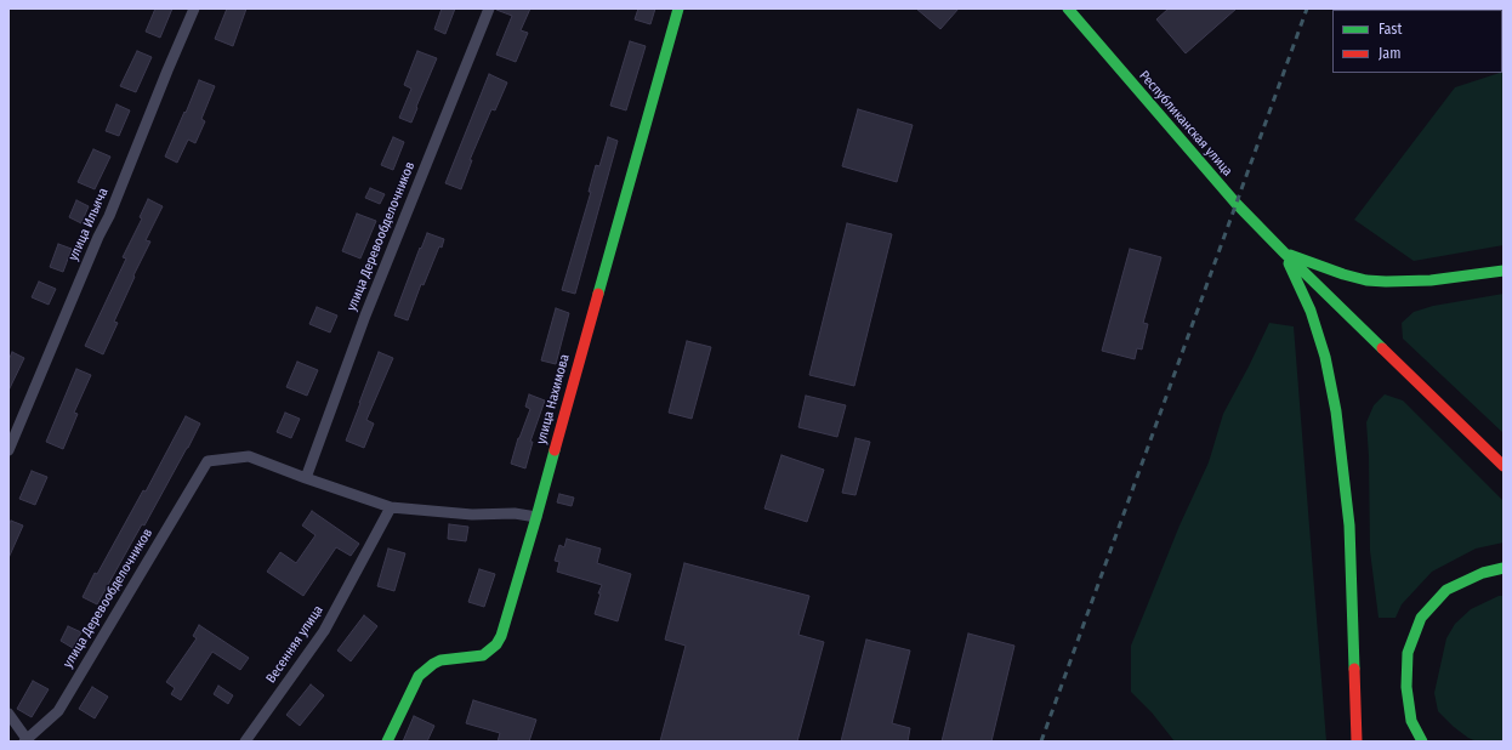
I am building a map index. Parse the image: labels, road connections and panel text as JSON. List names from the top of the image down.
{
  "streets": {
    "main road": ["Республиканская улица", "улица Нахимова"],
    "street": ["улица Ильича", "улица Деревообделочников", "Весенняя улица"]
  },
  "legend": ["Fast", "Jam"]
}
